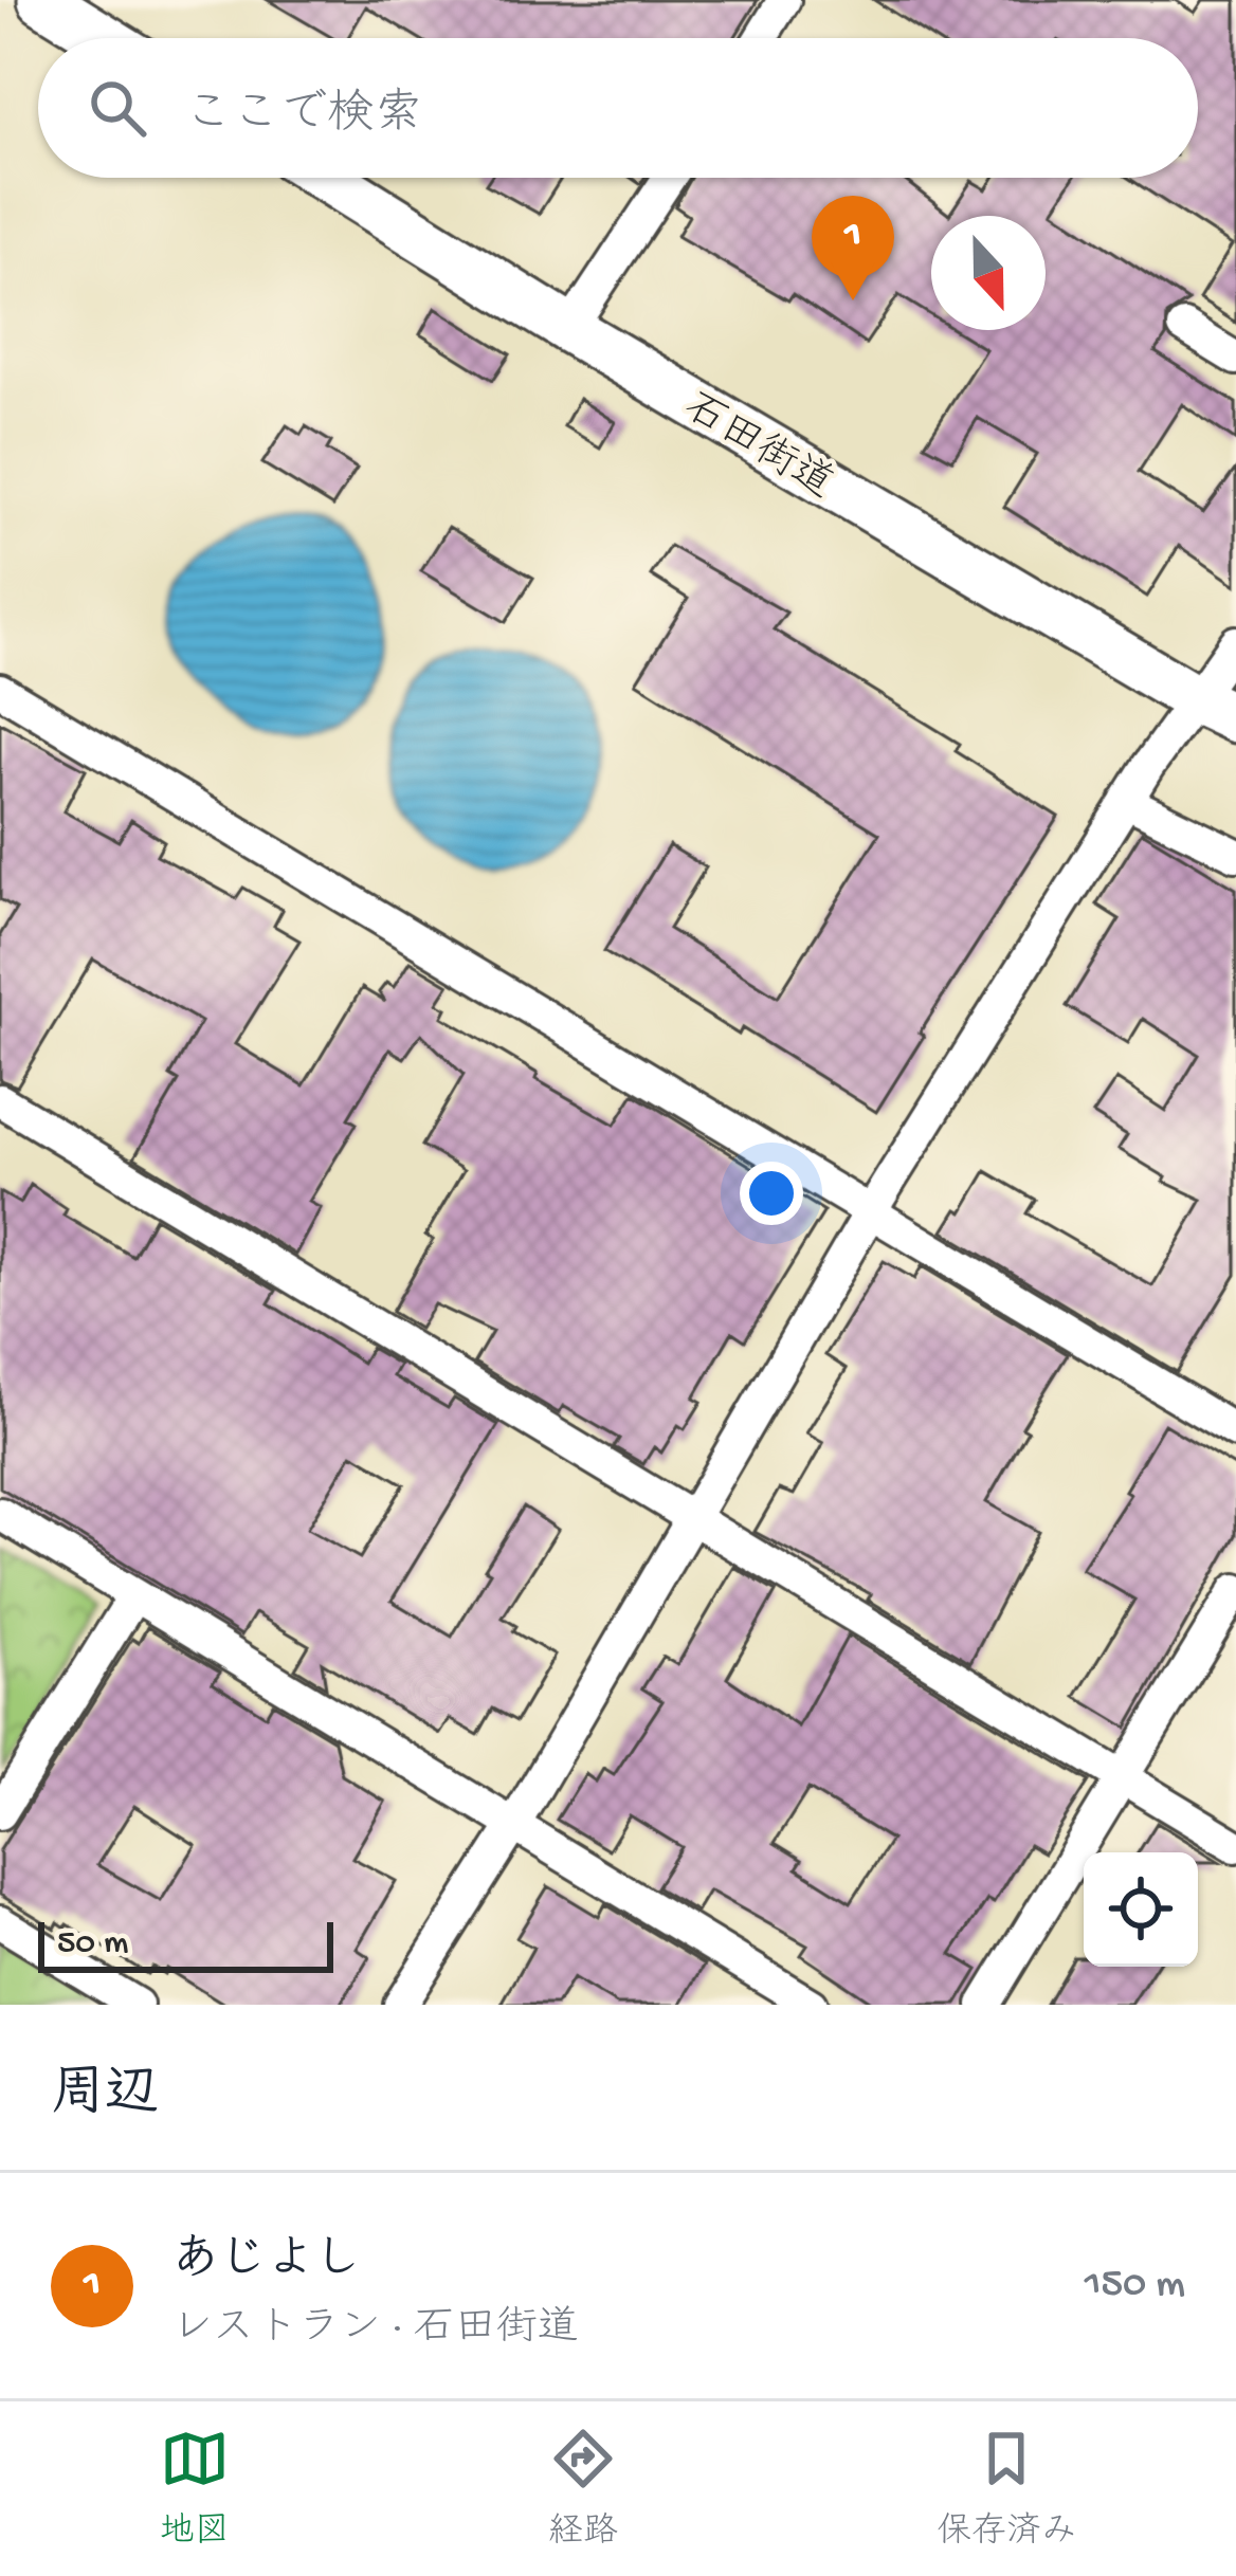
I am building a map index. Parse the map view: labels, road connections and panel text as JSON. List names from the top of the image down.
{
  "streets": {
    "street": ["石田街道"]
  },
  "scale_bar": "50 m",
  "north": "bottom",
  "page": {
    "search": "ここで検索",
    "pins": "1",
    "scale": "50 m",
    "heading": "周辺",
    "list": [
      {
        "mark": "1",
        "name": "あじよし",
        "note": "レストラン · 石田街道",
        "value": "150 m"
      }
    ],
    "nav": ["地図", "経路", "保存済み"]
  }
}
